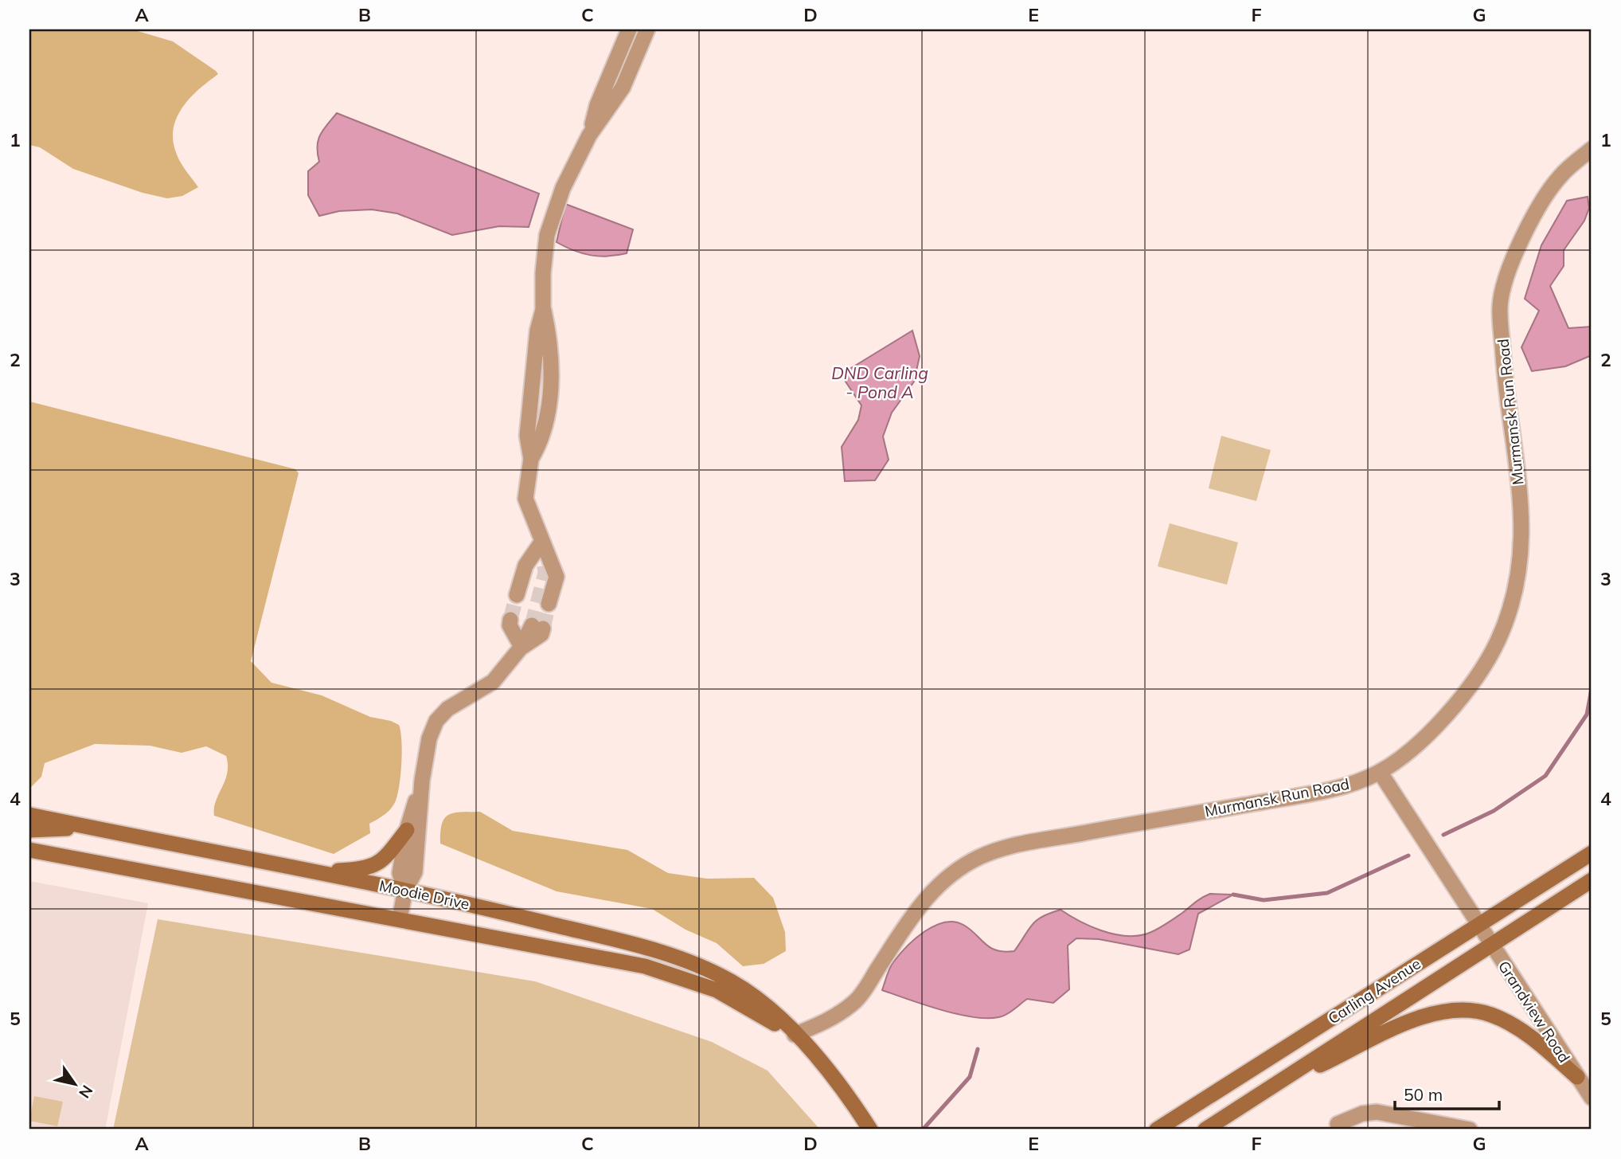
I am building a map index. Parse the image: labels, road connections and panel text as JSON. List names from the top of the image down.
{
  "streets": {
    "main road": ["Moodie Drive", "Carling Avenue"],
    "street": ["Murmansk Run Road", "Grandview Road"]
  },
  "crossings": [
    ["Murmansk Run Road", "Moodie Drive"],
    ["Murmansk Run Road", "Grandview Road"],
    ["Carling Avenue", "Grandview Road"]
  ],
  "water": ["DND Carling - Pond A"],
  "scale_bar": "50 m",
  "north": "bottom right",
  "grid": {
    "columns": [
      "A",
      "B",
      "C",
      "D",
      "E",
      "F",
      "G"
    ],
    "rows": [
      "1",
      "2",
      "3",
      "4",
      "5"
    ]
  }
}
